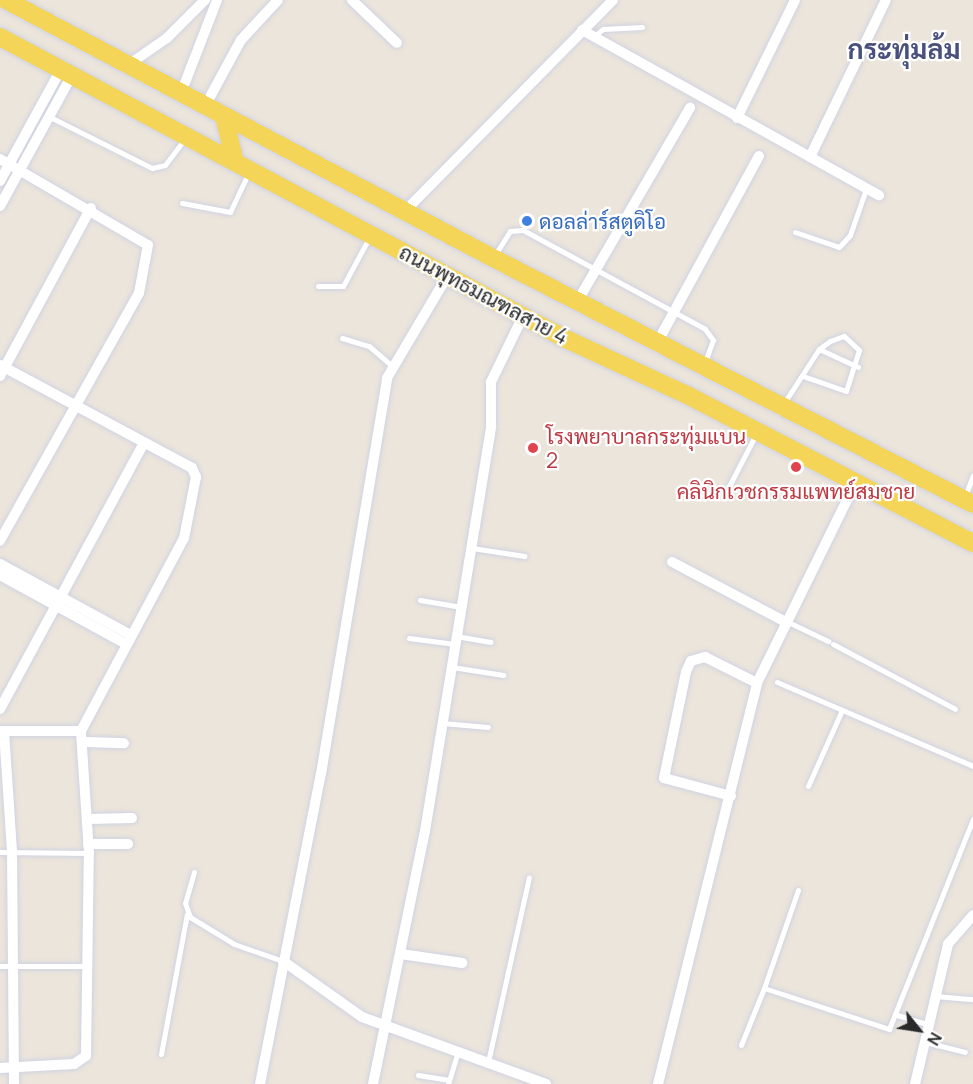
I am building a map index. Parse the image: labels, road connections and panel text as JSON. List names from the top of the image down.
{
  "streets": {
    "main road": ["ถนนพุทธมณฑลสาย 4"]
  },
  "districts": ["กระทุ่มล้ม"],
  "places": ["ดอลล่าร์สตูดิโอ", "โรงพยาบาลกระทุ่มแบน 2", "คลินิกเวชกรรมแพทย์สมชาย"],
  "north": "bottom right"
}
